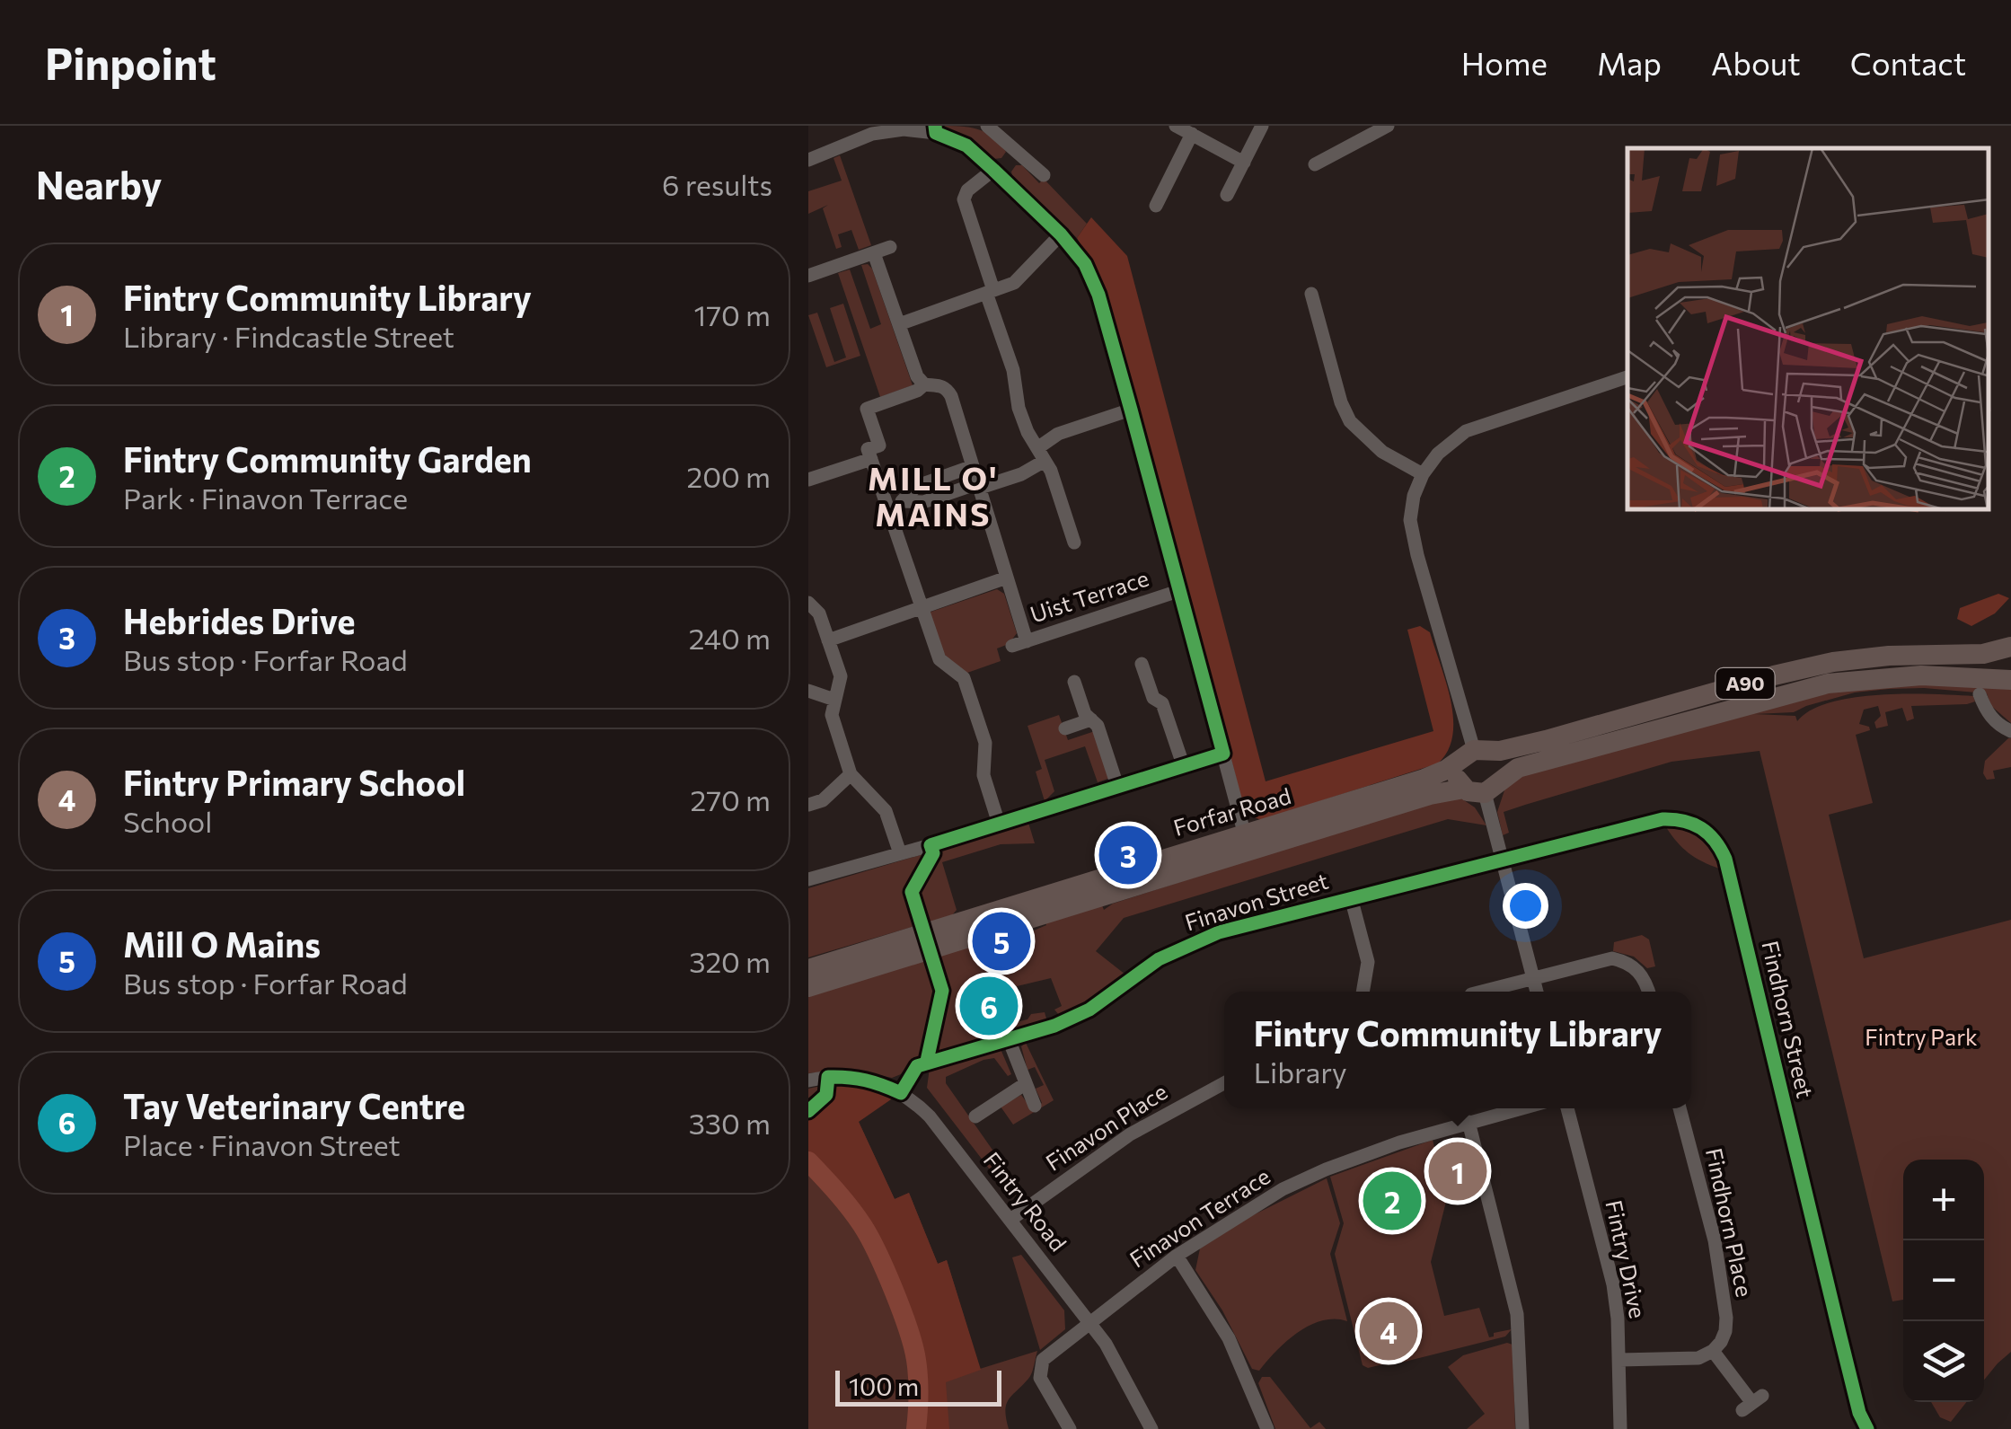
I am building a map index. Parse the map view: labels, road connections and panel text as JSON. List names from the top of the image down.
{
  "streets": {
    "highway": ["A90", "Forfar Road"],
    "street": [
      "Uist Terrace",
      "Finavon Street",
      "Findhorn Street",
      "Finavon Place",
      "Fintry Road",
      "Finavon Terrace",
      "Findhorn Place",
      "Fintry Drive"
    ]
  },
  "crossings": [
    ["Finavon Street", "Findhorn Street"],
    ["Finavon Street", "Fintry Road"],
    ["Finavon Place", "Fintry Road"],
    ["Fintry Road", "Finavon Terrace"]
  ],
  "districts": ["MILL O' MAINS"],
  "parks": ["Fintry Park"],
  "scale_bar": "100 m",
  "page": {
    "header": "Pinpoint",
    "nav": [
      "Home",
      "Map",
      "About",
      "Contact"
    ],
    "heading": ["Nearby", "6 results"],
    "list": [
      {
        "mark": "1",
        "name": "Fintry Community Library",
        "note": "Library · Findcastle Street",
        "value": "170 m"
      },
      {
        "mark": "2",
        "name": "Fintry Community Garden",
        "note": "Park · Finavon Terrace",
        "value": "200 m"
      },
      {
        "mark": "3",
        "name": "Hebrides Drive",
        "note": "Bus stop · Forfar Road",
        "value": "240 m"
      },
      {
        "mark": "4",
        "name": "Fintry Primary School",
        "note": "School",
        "value": "270 m"
      },
      {
        "mark": "5",
        "name": "Mill O Mains",
        "note": "Bus stop · Forfar Road",
        "value": "320 m"
      },
      {
        "mark": "6",
        "name": "Tay Veterinary Centre",
        "note": "Place · Finavon Street",
        "value": "330 m"
      }
    ],
    "pins": [
      "3",
      "5",
      "6",
      "1",
      "2",
      "4"
    ],
    "popup": ["Fintry Community Library", "Library"],
    "map_buttons": ["+", "−"],
    "scale": "100 m"
  }
}
